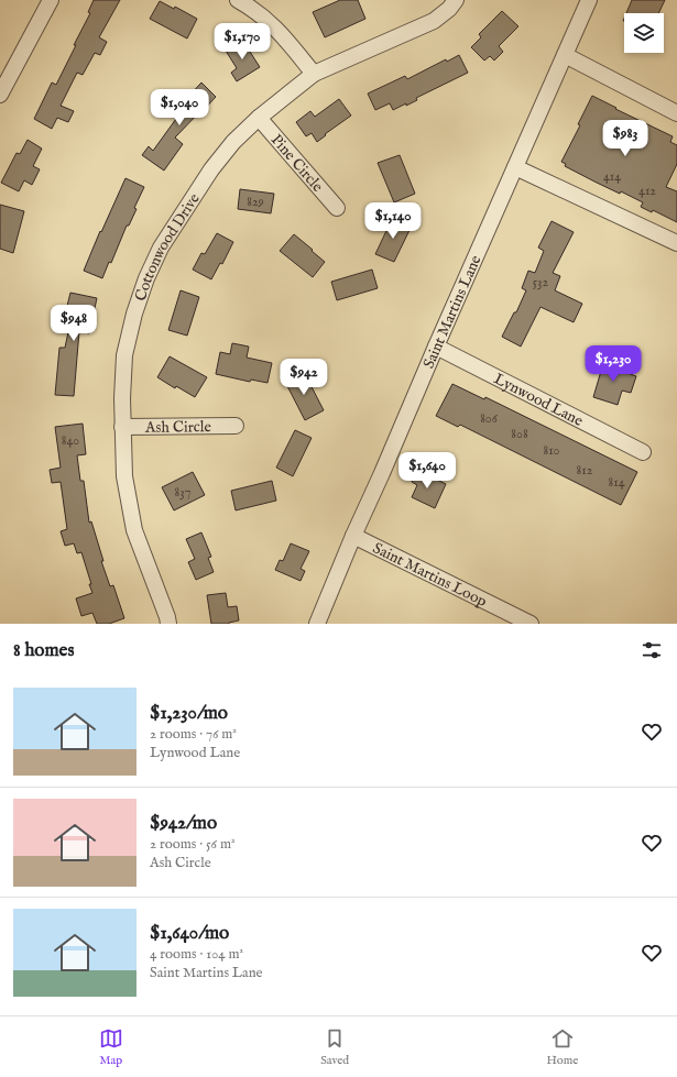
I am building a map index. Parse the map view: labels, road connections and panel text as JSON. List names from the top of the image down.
{
  "streets": {
    "street": [
      "Pine Circle",
      "Cottonwood Drive",
      "Saint Martins Lane",
      "Lynwood Lane",
      "Ash Circle",
      "Saint Martins Loop"
    ]
  },
  "crossings": [
    ["Pine Circle", "Cottonwood Drive"],
    ["Cottonwood Drive", "Ash Circle"],
    ["Saint Martins Lane", "Lynwood Lane"],
    ["Saint Martins Lane", "Saint Martins Loop"]
  ],
  "house_numbers": [
    "414",
    "412",
    "829",
    "532",
    "806",
    "808",
    "840",
    "810",
    "812",
    "814",
    "837"
  ],
  "page": {
    "price": [
      "$1,170",
      "$1,040",
      "$983",
      "$1,140",
      "$948",
      "$1,230",
      "$942",
      "$1,640"
    ],
    "heading": "8 homes",
    "list": [
      {
        "name": "$1,230/mo",
        "note": "2 rooms · 76 m² · Lynwood Lane"
      },
      {
        "name": "$942/mo",
        "note": "2 rooms · 56 m² · Ash Circle"
      },
      {
        "name": "$1,640/mo",
        "note": "4 rooms · 104 m² · Saint Martins Lane"
      }
    ],
    "tabs": ["Map", "Saved", "Home"]
  }
}
